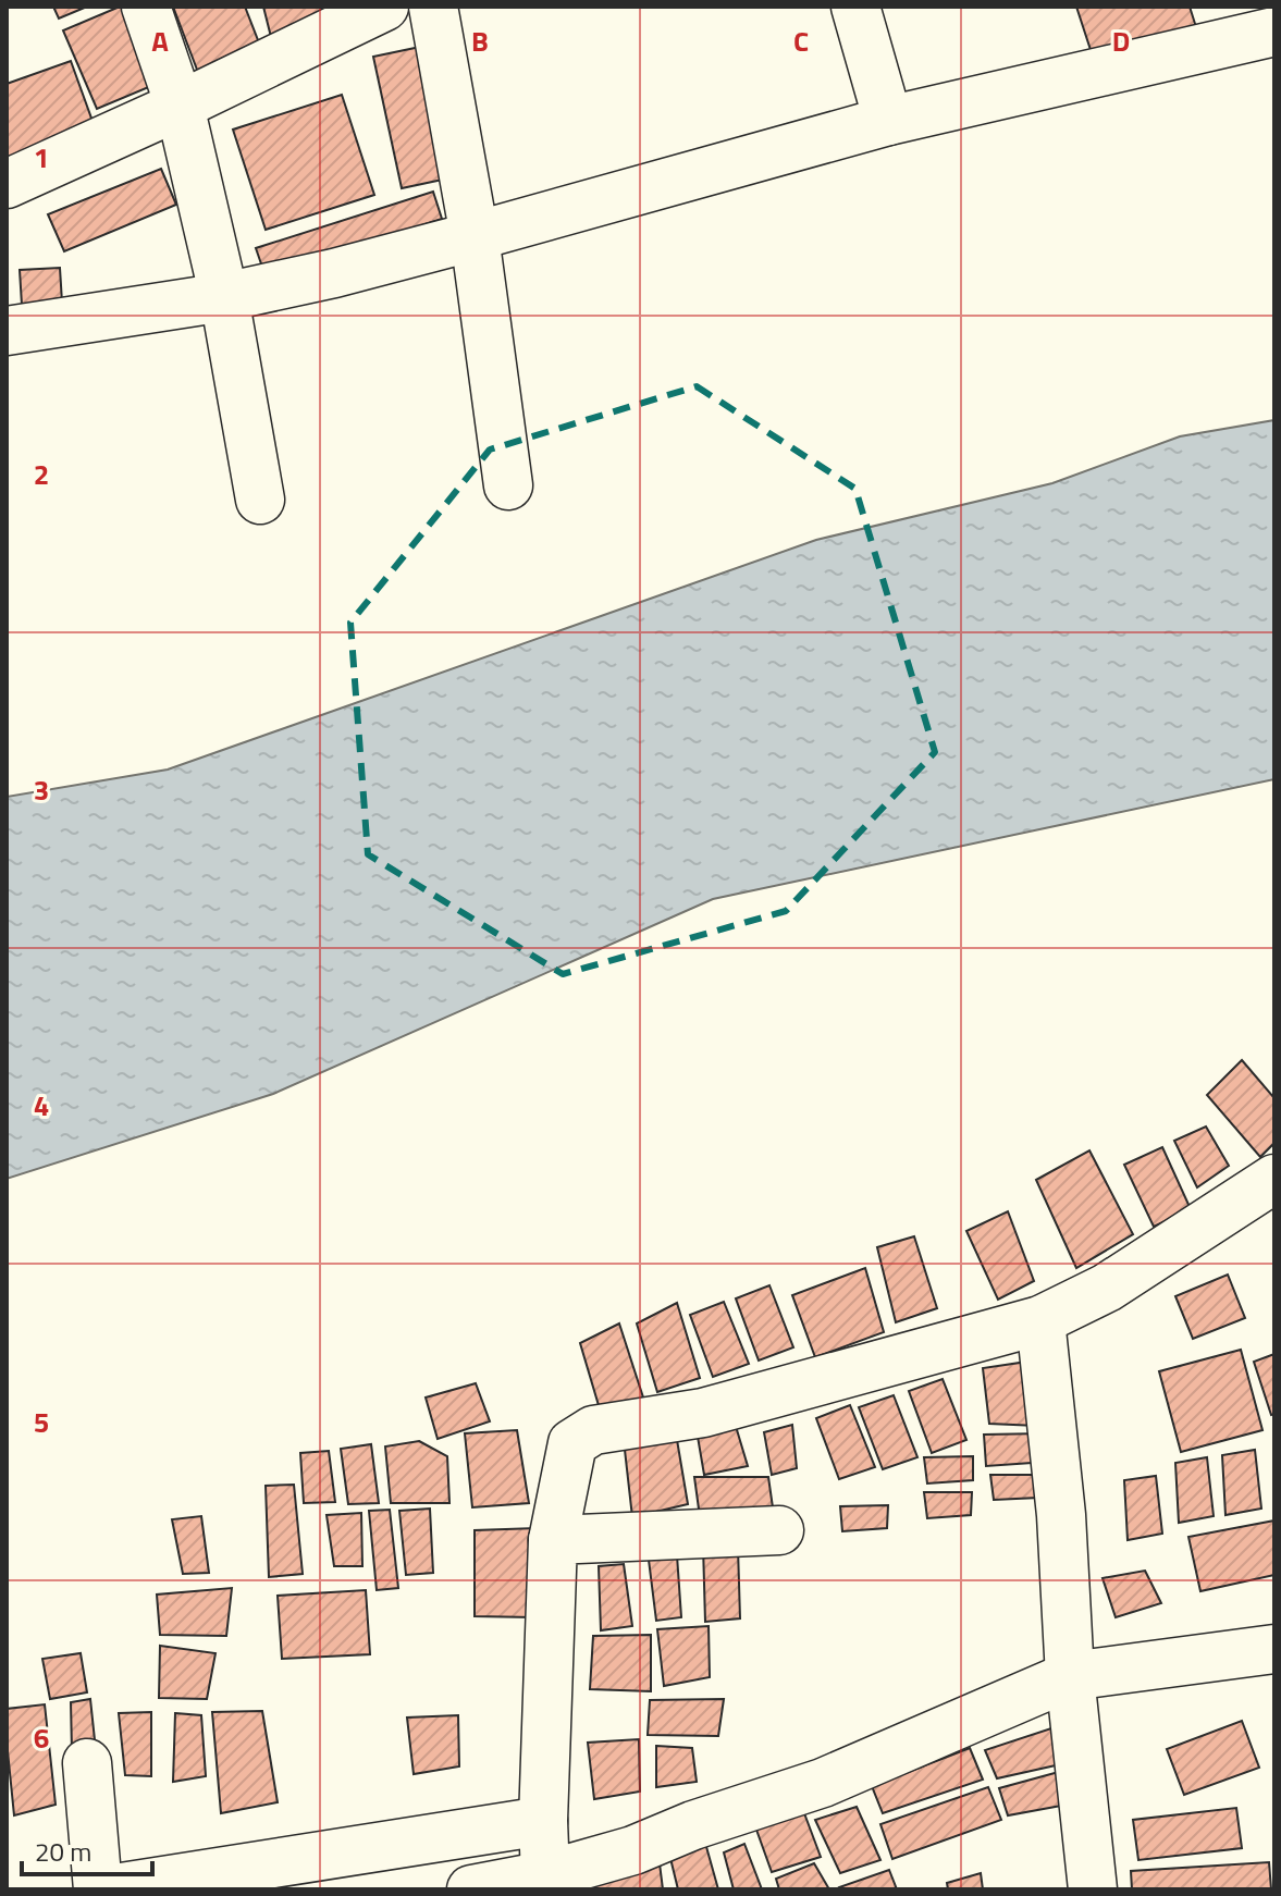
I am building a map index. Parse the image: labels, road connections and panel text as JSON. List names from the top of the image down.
{
  "scale_bar": "20 m",
  "grid": {
    "columns": [
      "A",
      "B",
      "C",
      "D"
    ],
    "rows": [
      "1",
      "2",
      "3",
      "4",
      "5",
      "6"
    ]
  }
}
